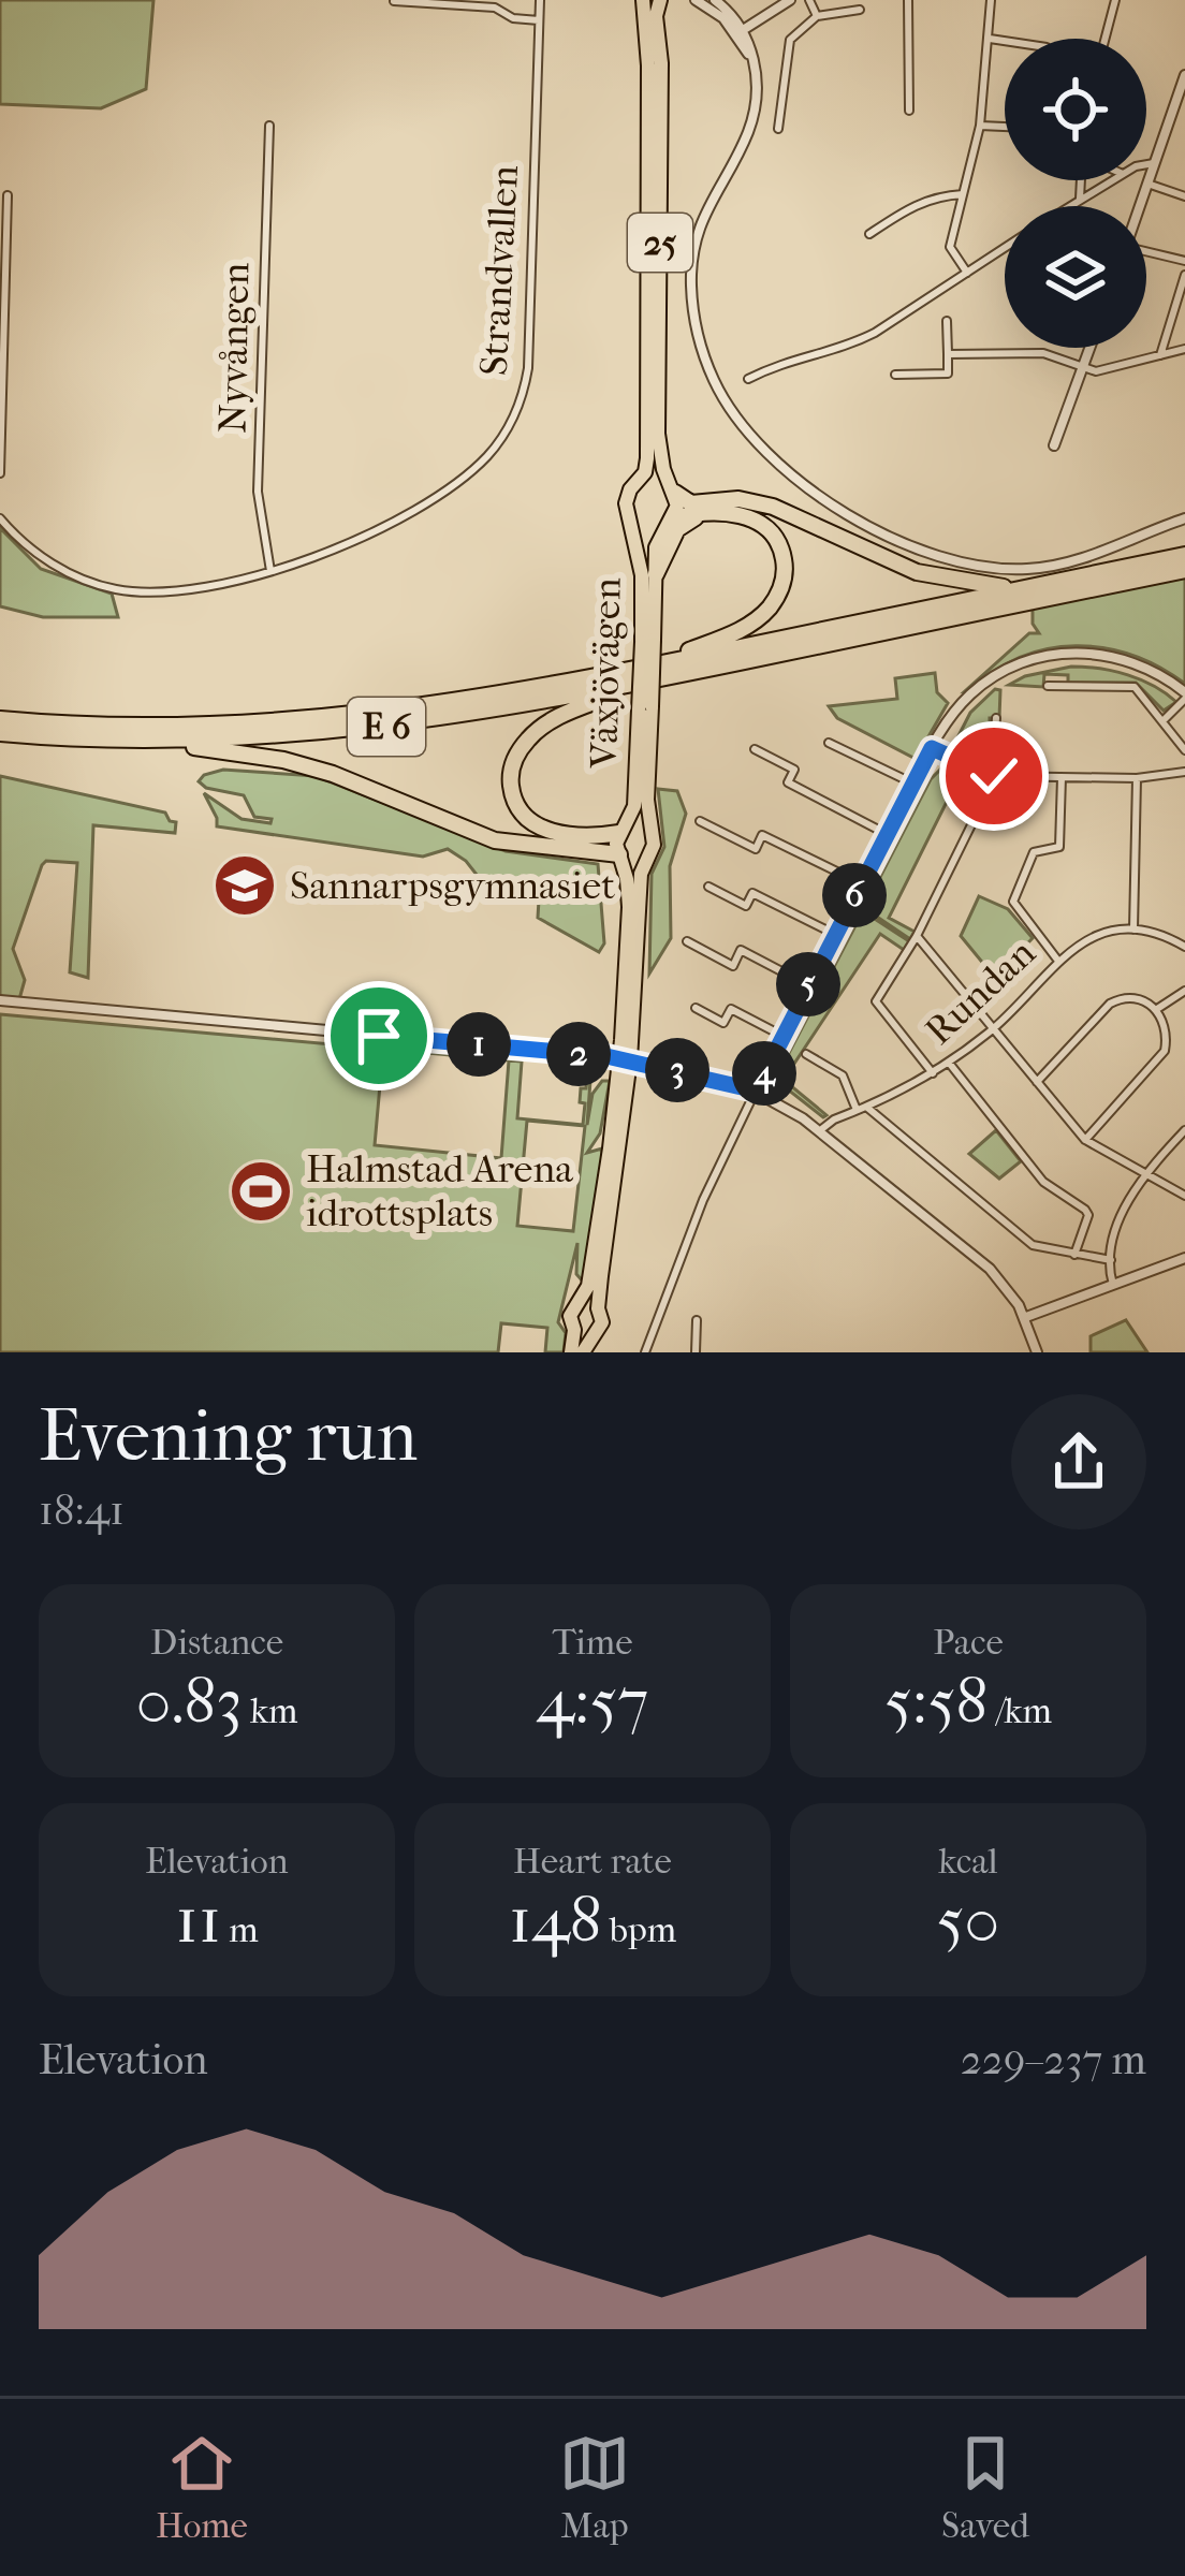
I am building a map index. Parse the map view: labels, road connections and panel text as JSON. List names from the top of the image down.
{
  "streets": {
    "highway": ["25", "Växjövägen", "E 6"],
    "street": ["Strandvallen", "Nyvången", "Rundan"]
  },
  "crossings": [
    ["Strandvallen", "Nyvången"]
  ],
  "places": {
    "school or university": ["Sannarpsgymnasiet"],
    "sports": ["Halmstad Arena idrottsplats"]
  },
  "page": {
    "pins": [
      "6",
      "5",
      "1",
      "2",
      "3",
      "4"
    ],
    "heading": ["Evening run", "18:41"],
    "stats": [
      ["Distance", "0.83 km"],
      ["Time", "4:57"],
      ["Pace", "5:58 /km"],
      ["Elevation", "11 m"],
      ["Heart rate", "148 bpm"],
      ["kcal", "50"]
    ],
    "chart": ["Elevation", "229–237 m"],
    "tabs": ["Home", "Map", "Saved"]
  }
}
